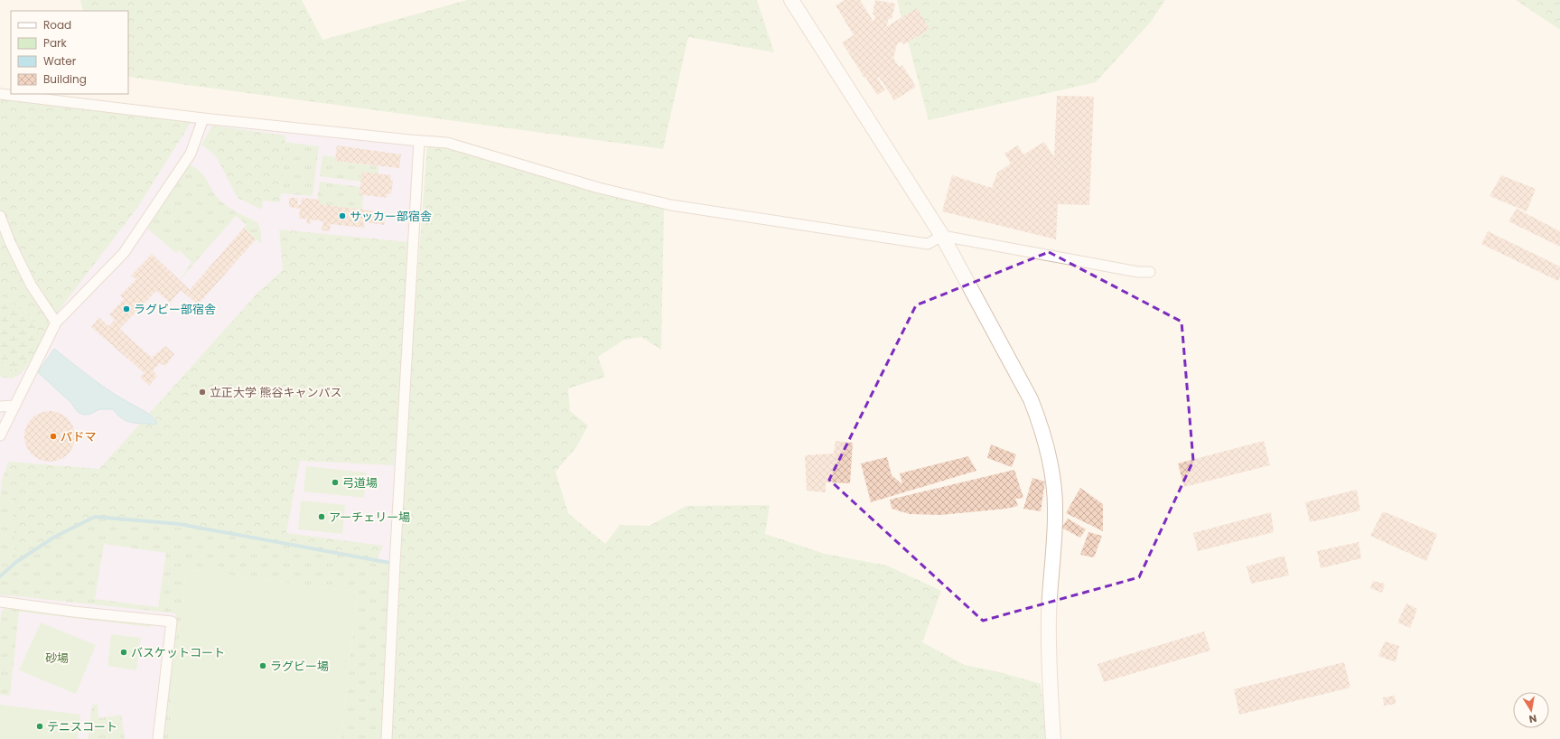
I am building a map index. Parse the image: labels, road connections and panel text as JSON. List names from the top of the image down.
{
  "parks": ["砂場"],
  "places": [
    "サッカー部宿舎",
    "ラグビー部宿舎",
    "立正大学 熊谷キャンパス",
    "パドマ",
    "弓道場",
    "アーチェリー場",
    "バスケットコート",
    "ラグビー場",
    "テニスコート"
  ],
  "legend": [
    "Road",
    "Park",
    "Water",
    "Building"
  ],
  "north": "bottom"
}
